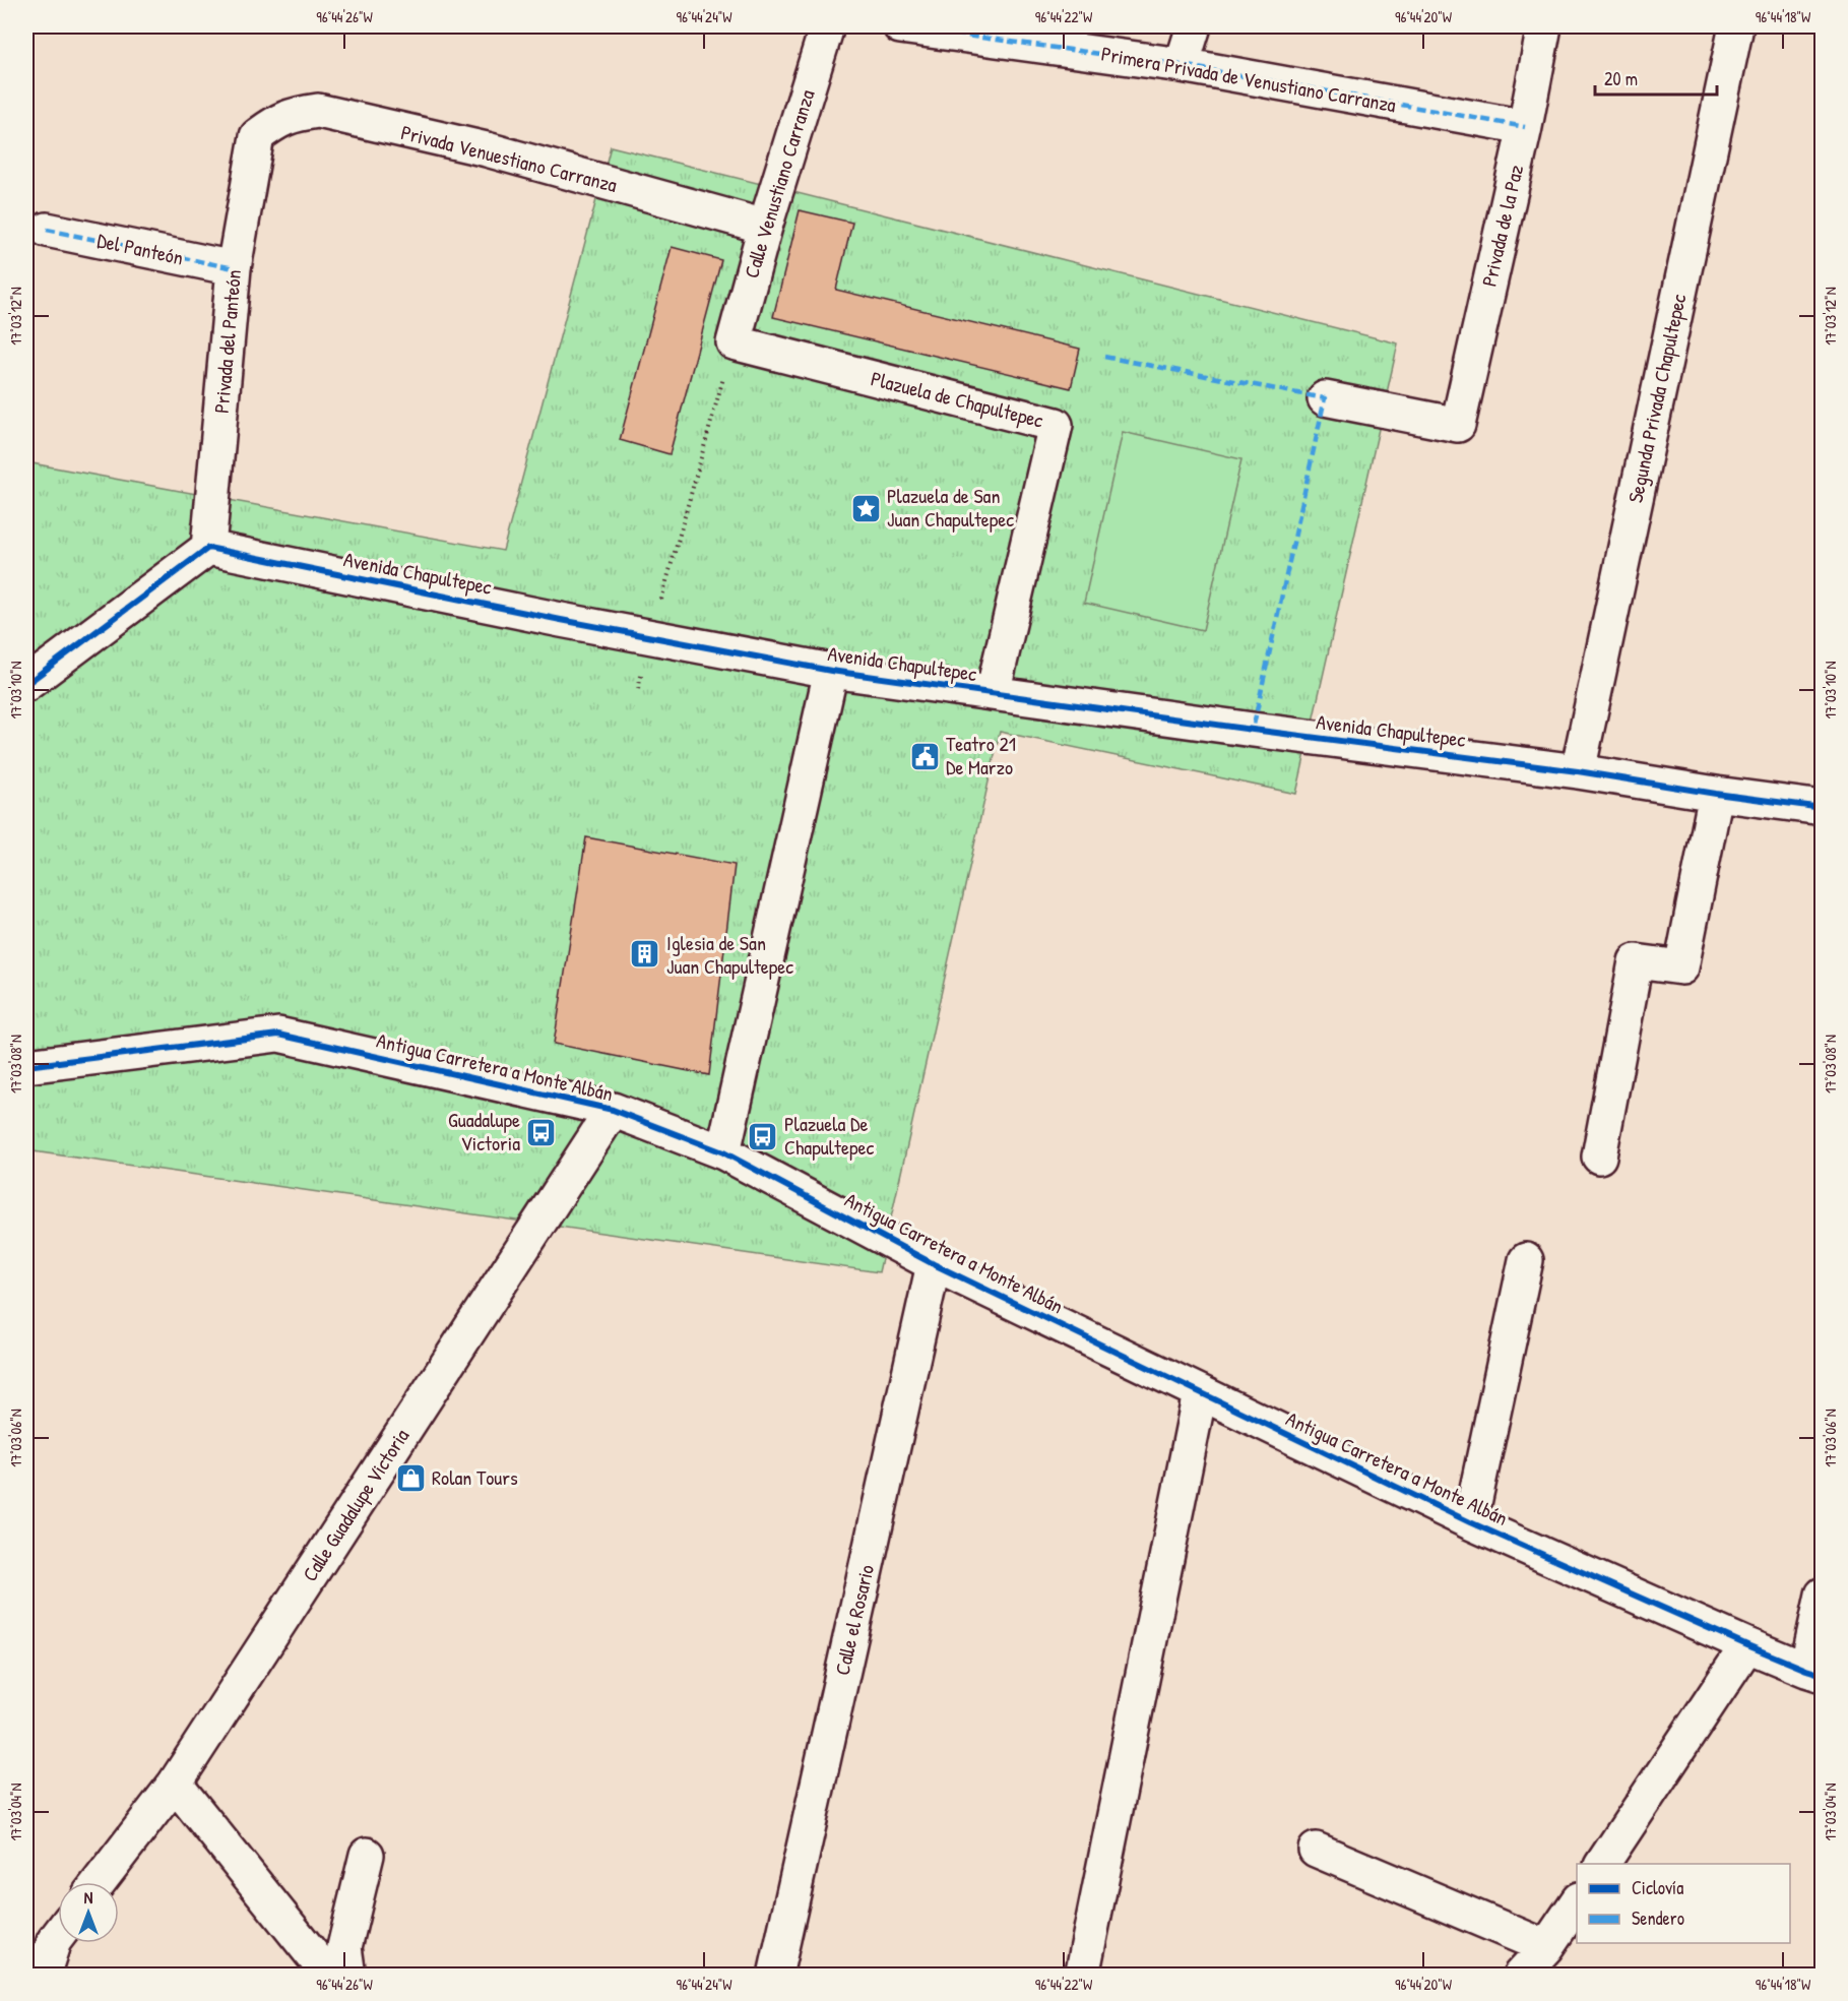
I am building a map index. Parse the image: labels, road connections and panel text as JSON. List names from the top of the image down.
{
  "streets": {
    "street": [
      "Primera Privada de Venustiano Carranza",
      "Privada Venuestiano Carranza",
      "Calle Venustiano Carranza",
      "Privada de la Paz",
      "Del Panteón",
      "Privada del Panteón",
      "Segunda Privada Chapultepec",
      "Plazuela de Chapultepec",
      "Avenida Chapultepec",
      "Antigua Carretera a Monte Albán",
      "Calle Guadalupe Victoria",
      "Calle el Rosario"
    ]
  },
  "crossings": [
    ["Primera Privada de Venustiano Carranza", "Privada de la Paz"],
    ["Privada Venuestiano Carranza", "Calle Venustiano Carranza"],
    ["Privada Venuestiano Carranza", "Privada del Panteón"],
    ["Calle Venustiano Carranza", "Plazuela de Chapultepec"],
    ["Del Panteón", "Privada del Panteón"],
    ["Privada del Panteón", "Avenida Chapultepec"],
    ["Segunda Privada Chapultepec", "Avenida Chapultepec"],
    ["Plazuela de Chapultepec", "Avenida Chapultepec"],
    ["Antigua Carretera a Monte Albán", "Calle Guadalupe Victoria"],
    ["Antigua Carretera a Monte Albán", "Calle el Rosario"]
  ],
  "places": {
    "place": ["Plazuela de San Juan Chapultepec"],
    "public building": ["Teatro 21 De Marzo"],
    "building": ["Iglesia de San Juan Chapultepec"],
    "bus stop": ["Guadalupe Victoria", "Plazuela De Chapultepec"],
    "shop": ["Rolan Tours"]
  },
  "legend": ["Ciclovía", "Sendero"],
  "scale_bar": "20 m",
  "north": "top",
  "coordinates": [
    "96°44'26\"W",
    "96°44'24\"W",
    "96°44'22\"W",
    "96°44'20\"W",
    "96°44'18\"W",
    "17°03'12\"N",
    "17°03'10\"N",
    "17°03'08\"N",
    "17°03'06\"N",
    "17°03'04\"N"
  ]
}
